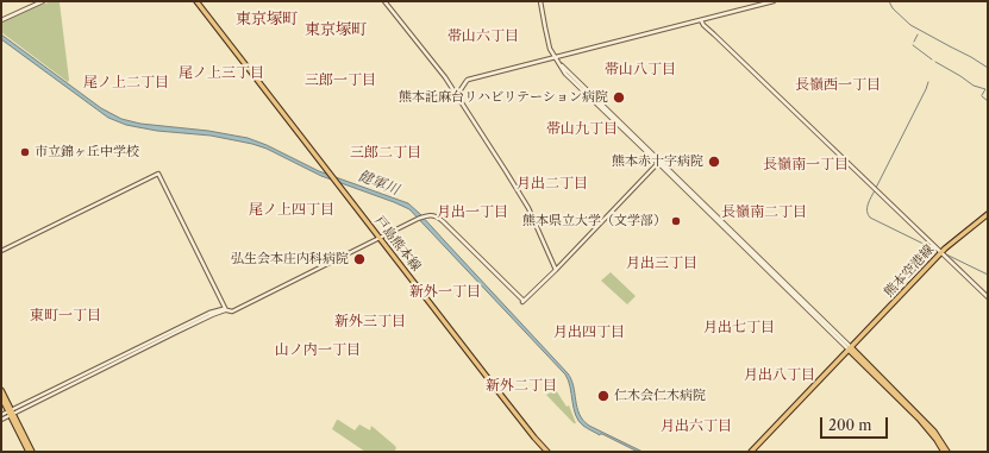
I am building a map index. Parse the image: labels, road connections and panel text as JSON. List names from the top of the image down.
{
  "streets": {
    "main road": ["戸島熊本線", "熊本空港線"]
  },
  "districts": [
    "東京塚町",
    "東京塚町",
    "帯山六丁目",
    "帯山八丁目",
    "尾ノ上三丁目",
    "三郎一丁目",
    "尾ノ上二丁目",
    "長嶺西一丁目",
    "帯山九丁目",
    "三郎二丁目",
    "長嶺南一丁目",
    "月出二丁目",
    "尾ノ上四丁目",
    "月出一丁目",
    "長嶺南二丁目",
    "月出三丁目",
    "新外一丁目",
    "東町一丁目",
    "新外三丁目",
    "月出七丁目",
    "月出四丁目",
    "山ノ内一丁目",
    "月出八丁目",
    "新外二丁目",
    "月出六丁目"
  ],
  "water": ["健軍川"],
  "places": [
    "熊本託麻台リハビリテーション病院",
    "市立錦ヶ丘中学校",
    "熊本赤十字病院",
    "熊本県立大学（文学部）",
    "弘生会本庄内科病院",
    "仁木会仁木病院"
  ],
  "scale_bar": "200 m"
}
